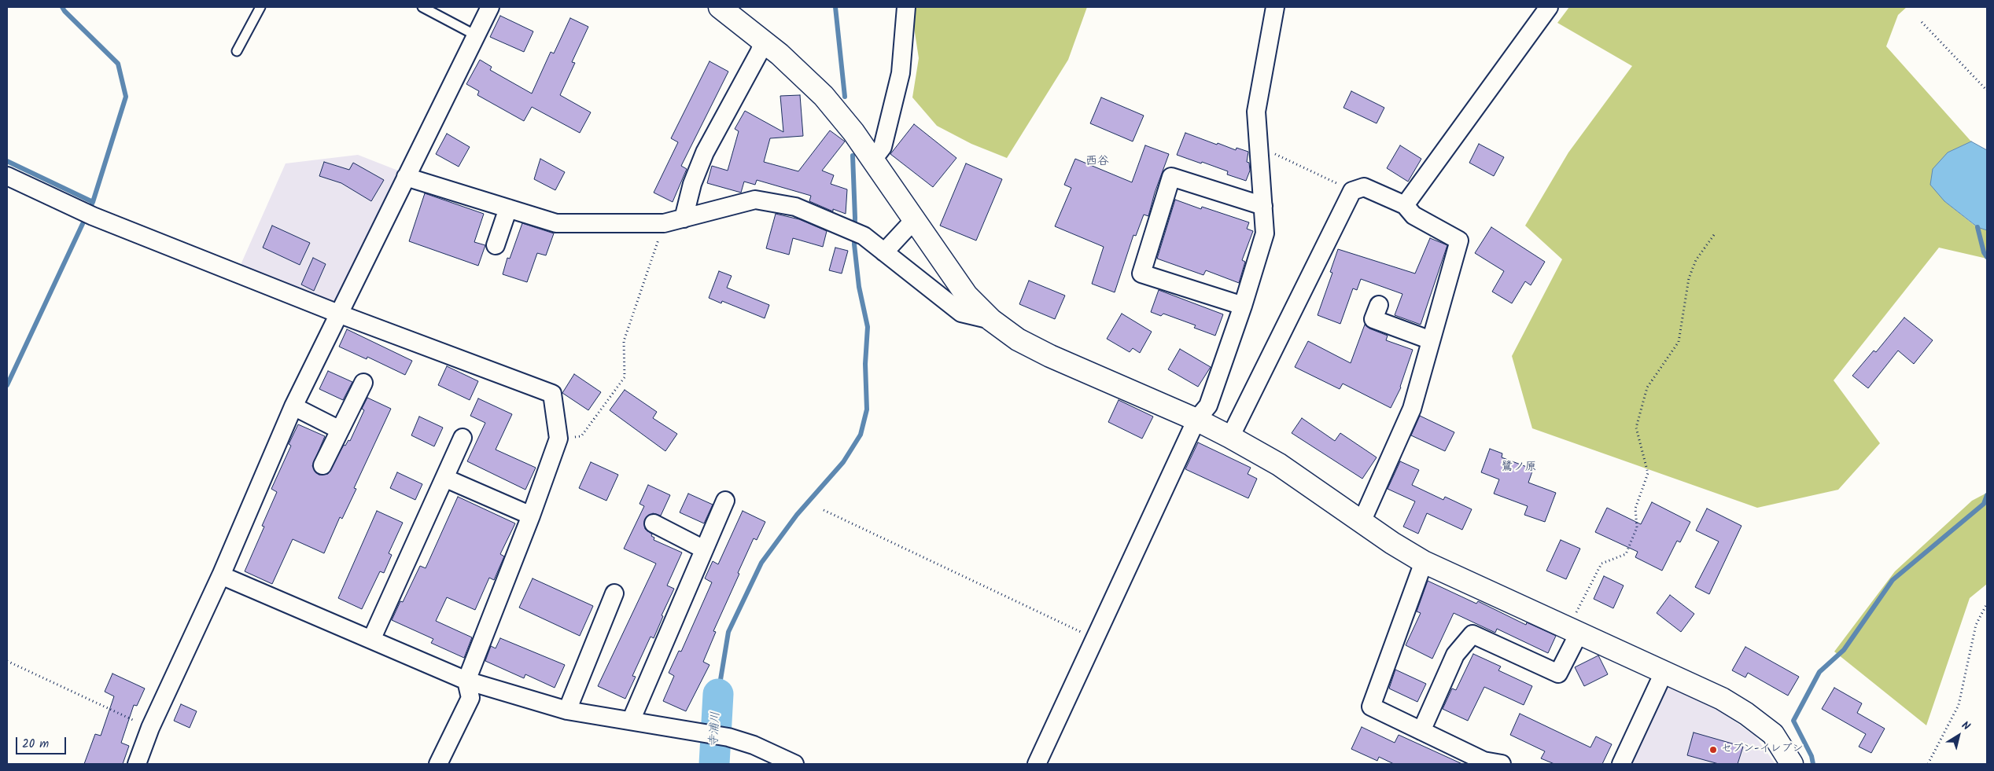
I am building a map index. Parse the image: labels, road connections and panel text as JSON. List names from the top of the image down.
{
  "districts": ["西谷", "鷺ノ原"],
  "water": ["寺浦川"],
  "places": ["セブン-イレブン"],
  "scale_bar": "20 m",
  "north": "top right"
}
